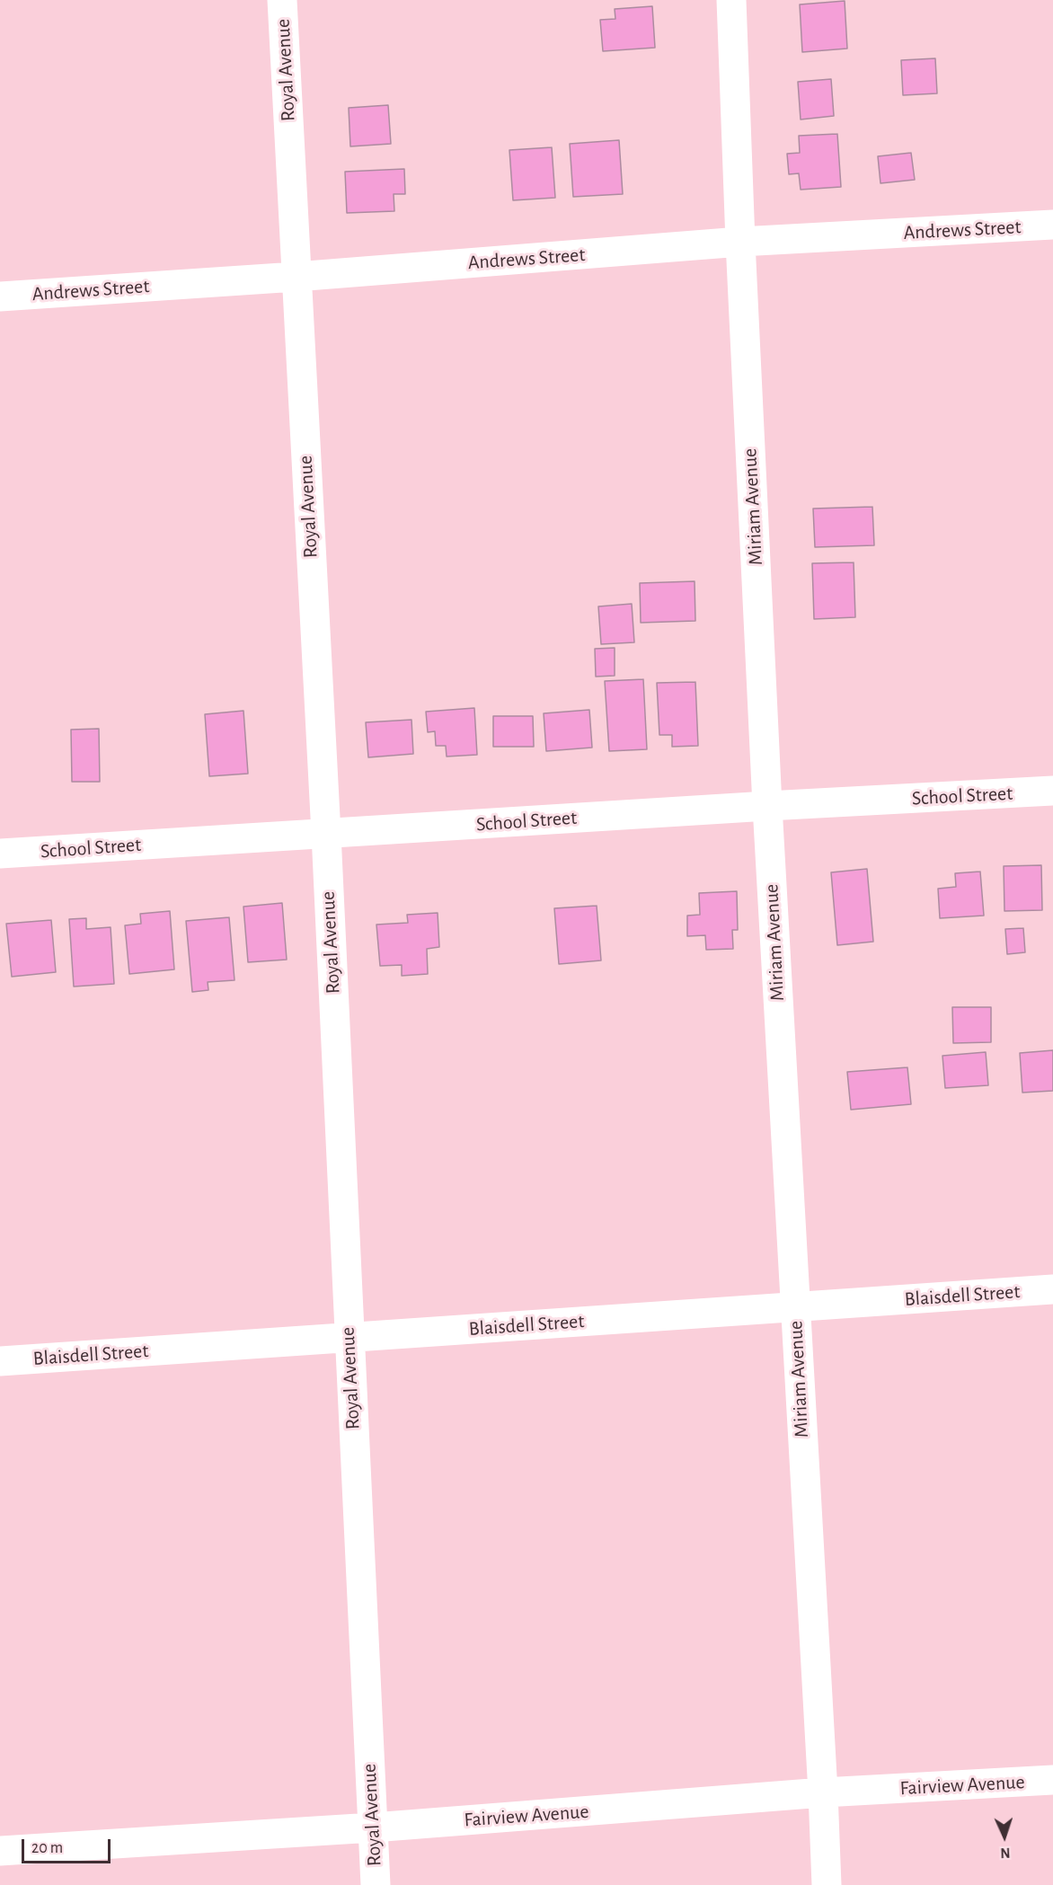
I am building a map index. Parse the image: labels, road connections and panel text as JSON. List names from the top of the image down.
{
  "streets": {
    "street": [
      "Royal Avenue",
      "Andrews Street",
      "Miriam Avenue",
      "School Street",
      "Blaisdell Street",
      "Fairview Avenue"
    ]
  },
  "crossings": [
    ["Royal Avenue", "Andrews Street"],
    ["Royal Avenue", "School Street"],
    ["Royal Avenue", "Blaisdell Street"],
    ["Royal Avenue", "Fairview Avenue"],
    ["Andrews Street", "Miriam Avenue"],
    ["Miriam Avenue", "School Street"],
    ["Miriam Avenue", "Blaisdell Street"],
    ["Miriam Avenue", "Fairview Avenue"]
  ],
  "scale_bar": "20 m",
  "north": "bottom"
}
